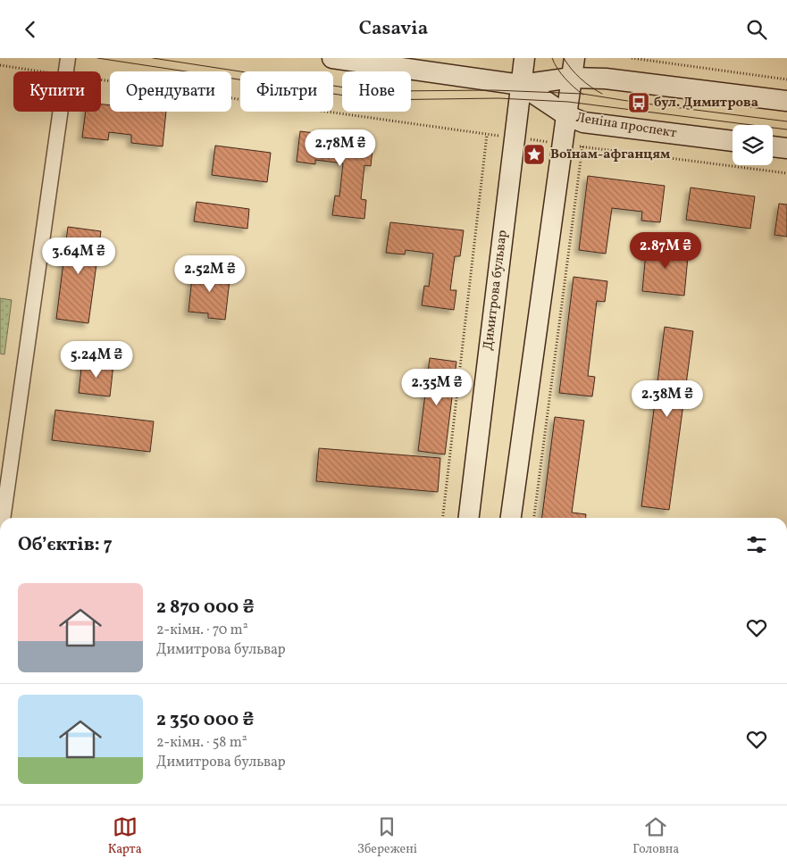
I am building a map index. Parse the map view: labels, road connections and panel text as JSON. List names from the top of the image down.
{
  "streets": {
    "street": ["Леніна проспект", "Димитрова бульвар"]
  },
  "crossings": [
    ["Леніна проспект", "Димитрова бульвар"]
  ],
  "places": {
    "bus stop": ["бул. Димитрова"],
    "place": ["Воїнам-афганцям"]
  },
  "page": {
    "header": "Casavia",
    "chip": [
      "Купити",
      "Орендувати",
      "Фільтри",
      "Нове"
    ],
    "price": [
      "2.78M ₴",
      "2.87M ₴",
      "3.64M ₴",
      "2.52M ₴",
      "5.24M ₴",
      "2.35M ₴",
      "2.38M ₴"
    ],
    "heading": "Об’єктів: 7",
    "list": [
      {
        "name": "2 870 000 ₴",
        "note": "2-кімн. · 70 m² · Димитрова бульвар"
      },
      {
        "name": "2 350 000 ₴",
        "note": "2-кімн. · 58 m² · Димитрова бульвар"
      }
    ],
    "tabs": ["Карта", "Збережені", "Головна"]
  }
}
